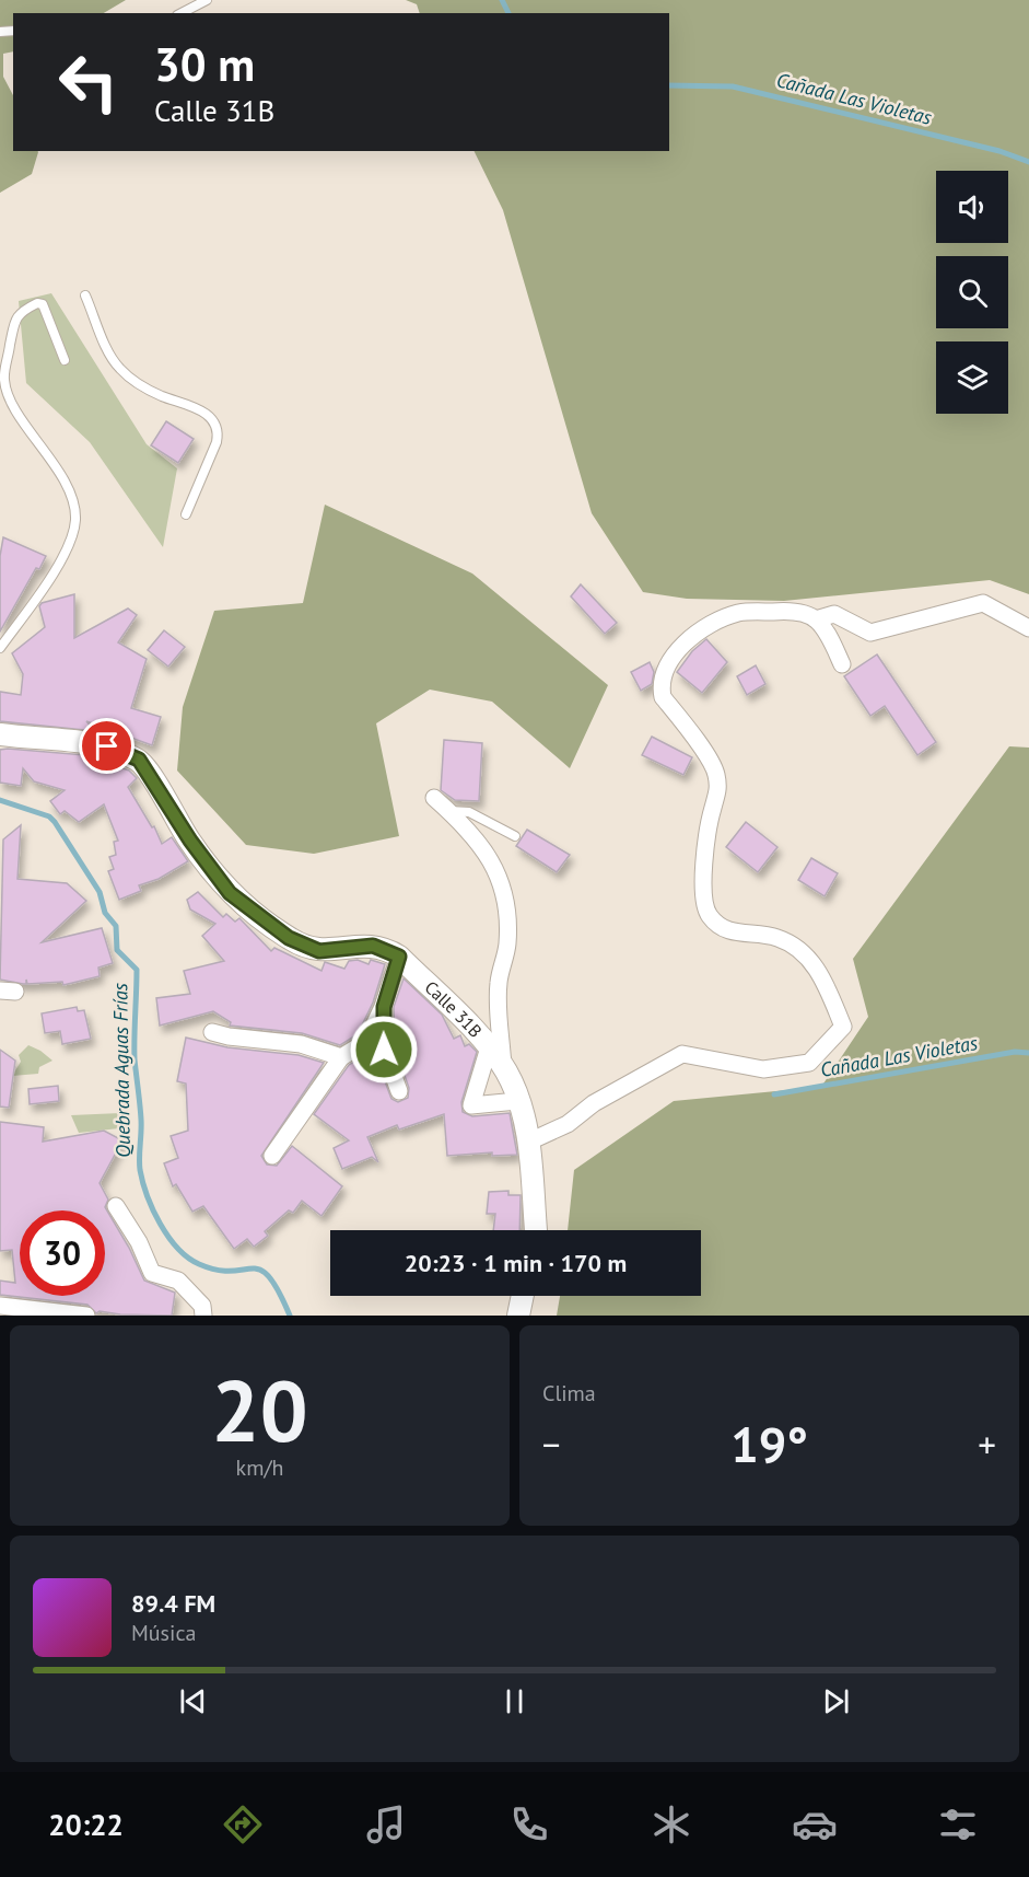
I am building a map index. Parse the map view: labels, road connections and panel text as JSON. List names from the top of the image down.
{
  "streets": {
    "street": ["Calle 31B"]
  },
  "water": ["Cañada Las Violetas", "Quebrada Aguas Frías"],
  "page": {
    "turn": ["30 m", "Calle 31B"],
    "limit": "30",
    "trip": "20:23 · 1 min · 170 m",
    "tile": [
      ["20", "km/h"],
      "Clima"
    ],
    "heat": ["−", "19°", "+"],
    "song": ["89.4 FM", "Música"],
    "tabs": "20:22"
  }
}
